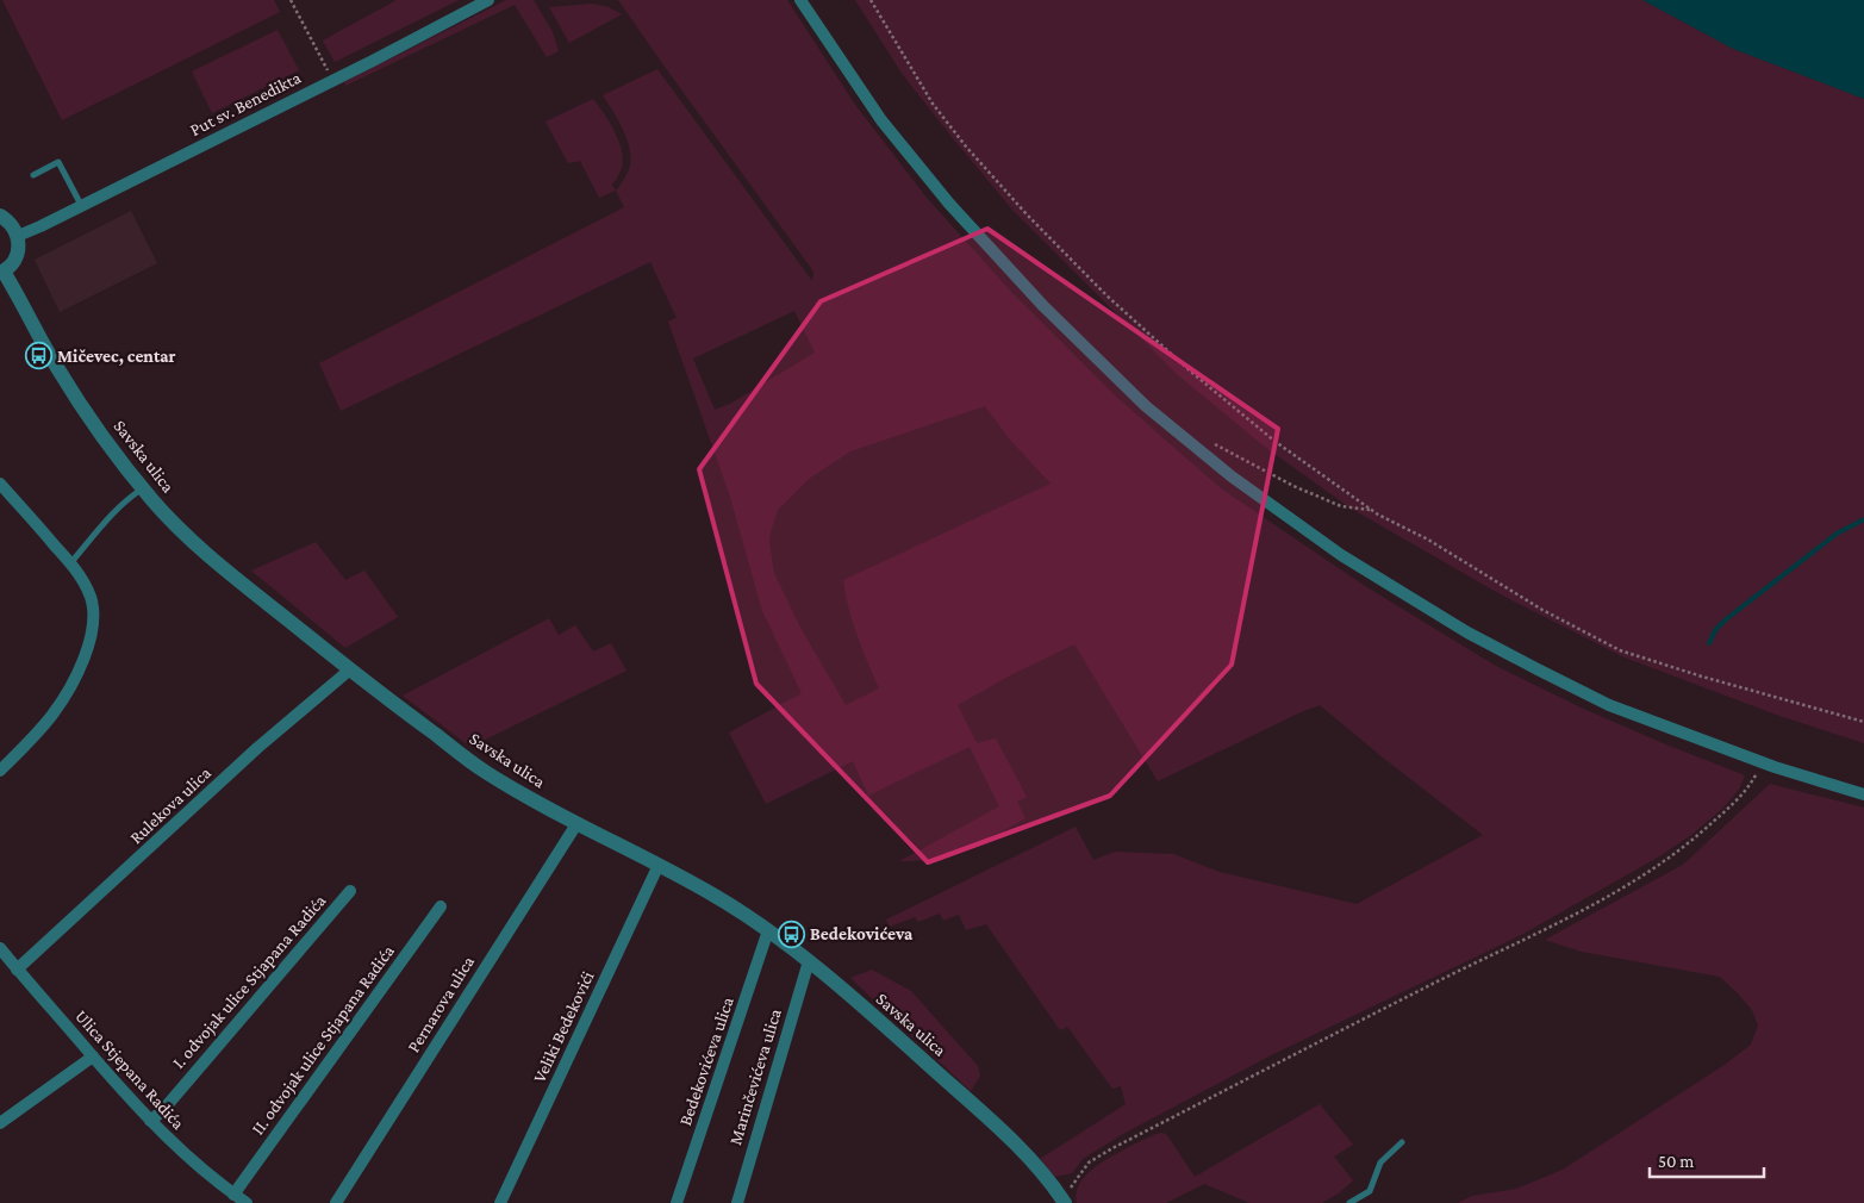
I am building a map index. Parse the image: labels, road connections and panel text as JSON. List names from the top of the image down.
{
  "streets": {
    "street": [
      "Put sv. Benedikta",
      "Savska ulica",
      "Rulekova ulica",
      "I. odvojak ulice Stjapana Radića",
      "Pernarova ulica",
      "Veliki Bedekovići",
      "II. odvojak ulice Stjapana Radića",
      "Bedekovićeva ulica",
      "Ulica Stjepana Radića",
      "Marinčevićeva ulica"
    ]
  },
  "crossings": [
    ["Savska ulica", "Rulekova ulica"],
    ["Savska ulica", "Pernarova ulica"],
    ["Savska ulica", "Veliki Bedekovići"],
    ["Savska ulica", "Bedekovićeva ulica"],
    ["Savska ulica", "Marinčevićeva ulica"],
    ["Rulekova ulica", "Ulica Stjepana Radića"],
    ["I. odvojak ulice Stjapana Radića", "Ulica Stjepana Radića"],
    ["II. odvojak ulice Stjapana Radića", "Ulica Stjepana Radića"]
  ],
  "places": {
    "bus stop": ["Mičevec, centar", "Bedekovićeva"]
  },
  "scale_bar": "50 m"
}
